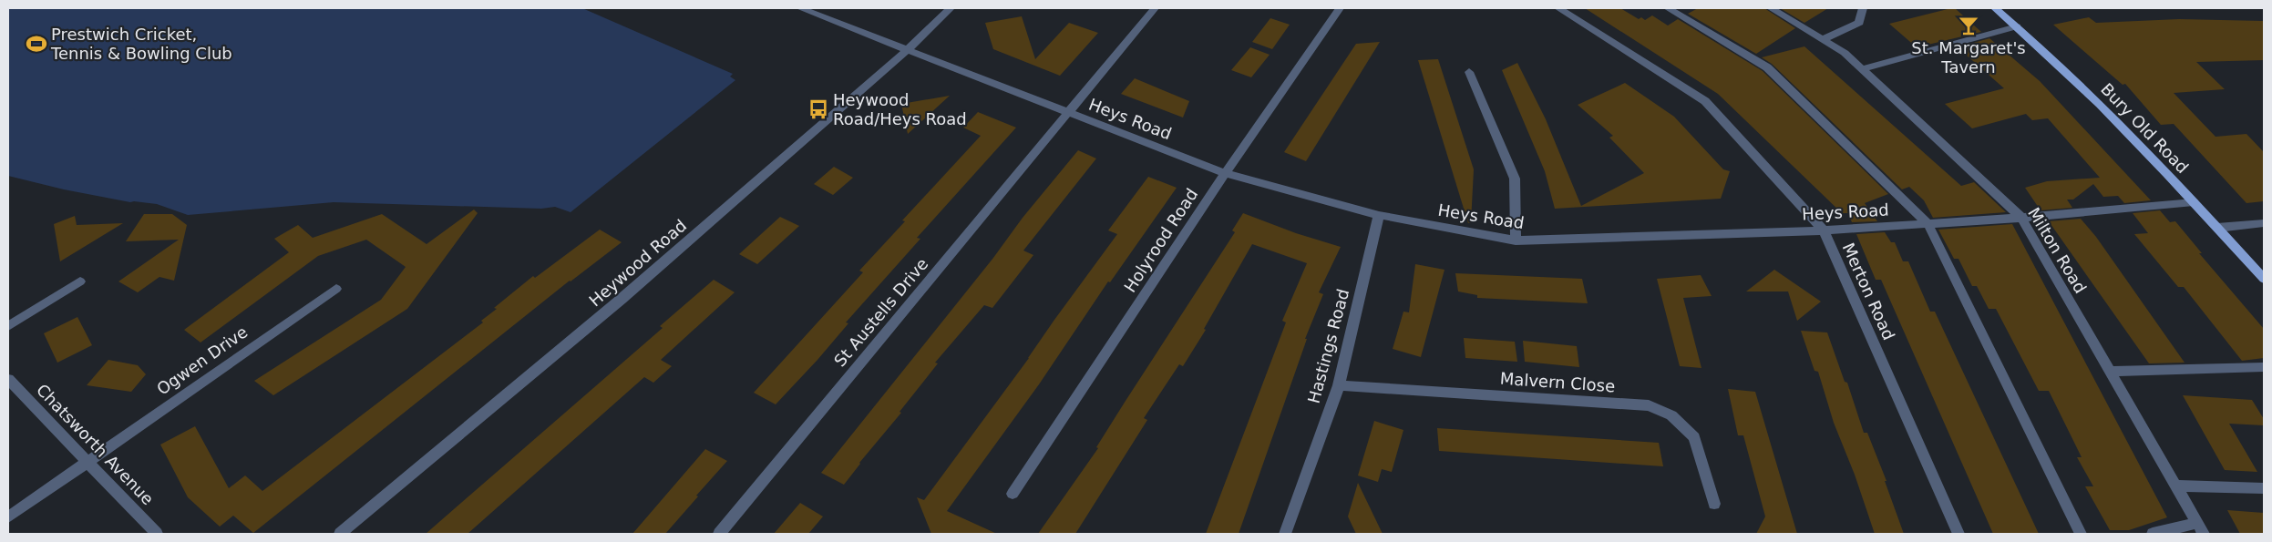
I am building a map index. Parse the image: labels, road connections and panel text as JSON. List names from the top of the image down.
{
  "streets": {
    "main road": ["Bury Old Road"],
    "street": [
      "Heys Road",
      "Holyrood Road",
      "Milton Road",
      "Heywood Road",
      "Merton Road",
      "St Austells Drive",
      "Hastings Road",
      "Ogwen Drive",
      "Malvern Close",
      "Chatsworth Avenue"
    ]
  },
  "crossings": [
    ["Heys Road", "Bury Old Road"],
    ["Heys Road", "Holyrood Road"],
    ["Heys Road", "Milton Road"],
    ["Heys Road", "Heywood Road"],
    ["Heys Road", "Merton Road"],
    ["Heys Road", "St Austells Drive"],
    ["Heys Road", "Hastings Road"],
    ["Hastings Road", "Malvern Close"],
    ["Ogwen Drive", "Chatsworth Avenue"]
  ],
  "places": {
    "bar": ["St. Margaret's Tavern"],
    "sports": ["Prestwich Cricket, Tennis & Bowling Club"],
    "bus stop": ["Heywood Road/Heys Road"]
  }
}
